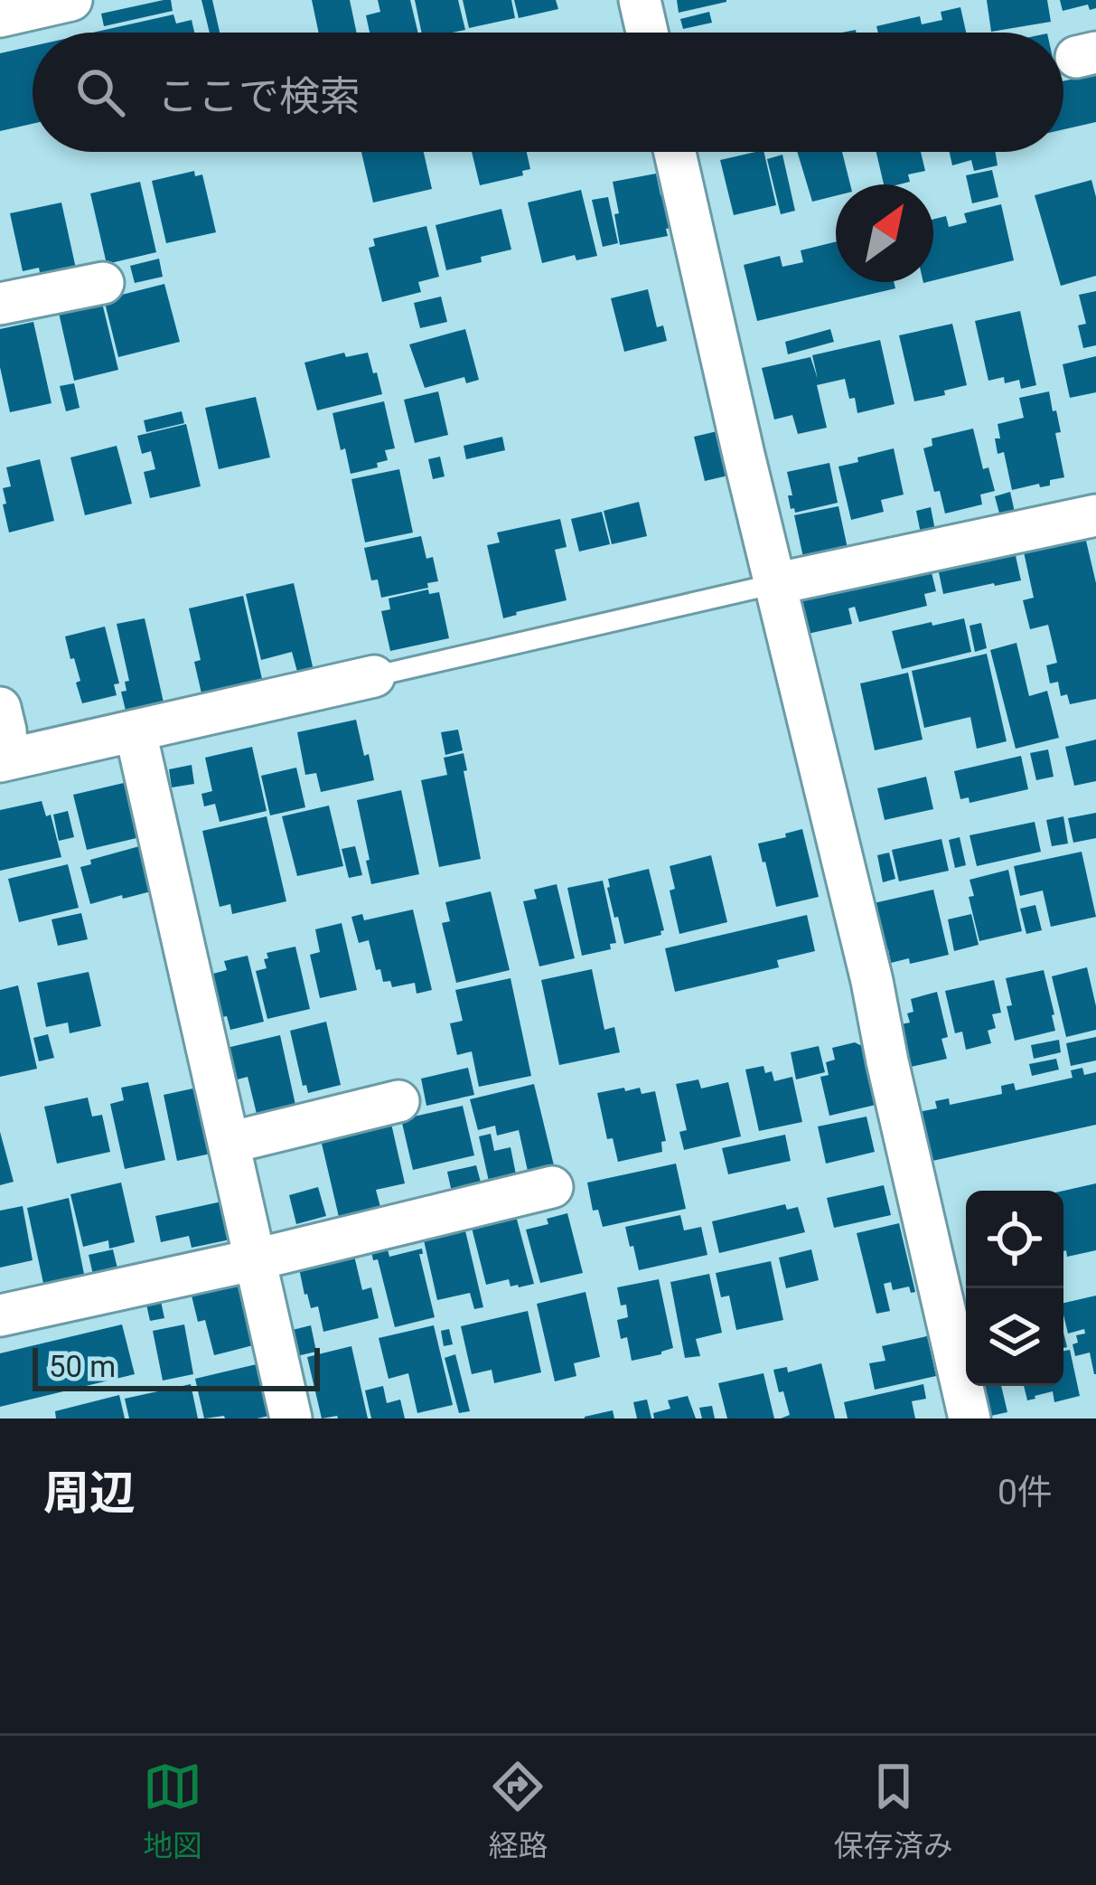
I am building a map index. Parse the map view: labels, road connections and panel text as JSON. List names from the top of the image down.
{
  "scale_bar": "50 m",
  "north": "top right",
  "page": {
    "search": "ここで検索",
    "scale": "50 m",
    "heading": ["周辺", "0件"],
    "nav": ["地図", "経路", "保存済み"]
  }
}
